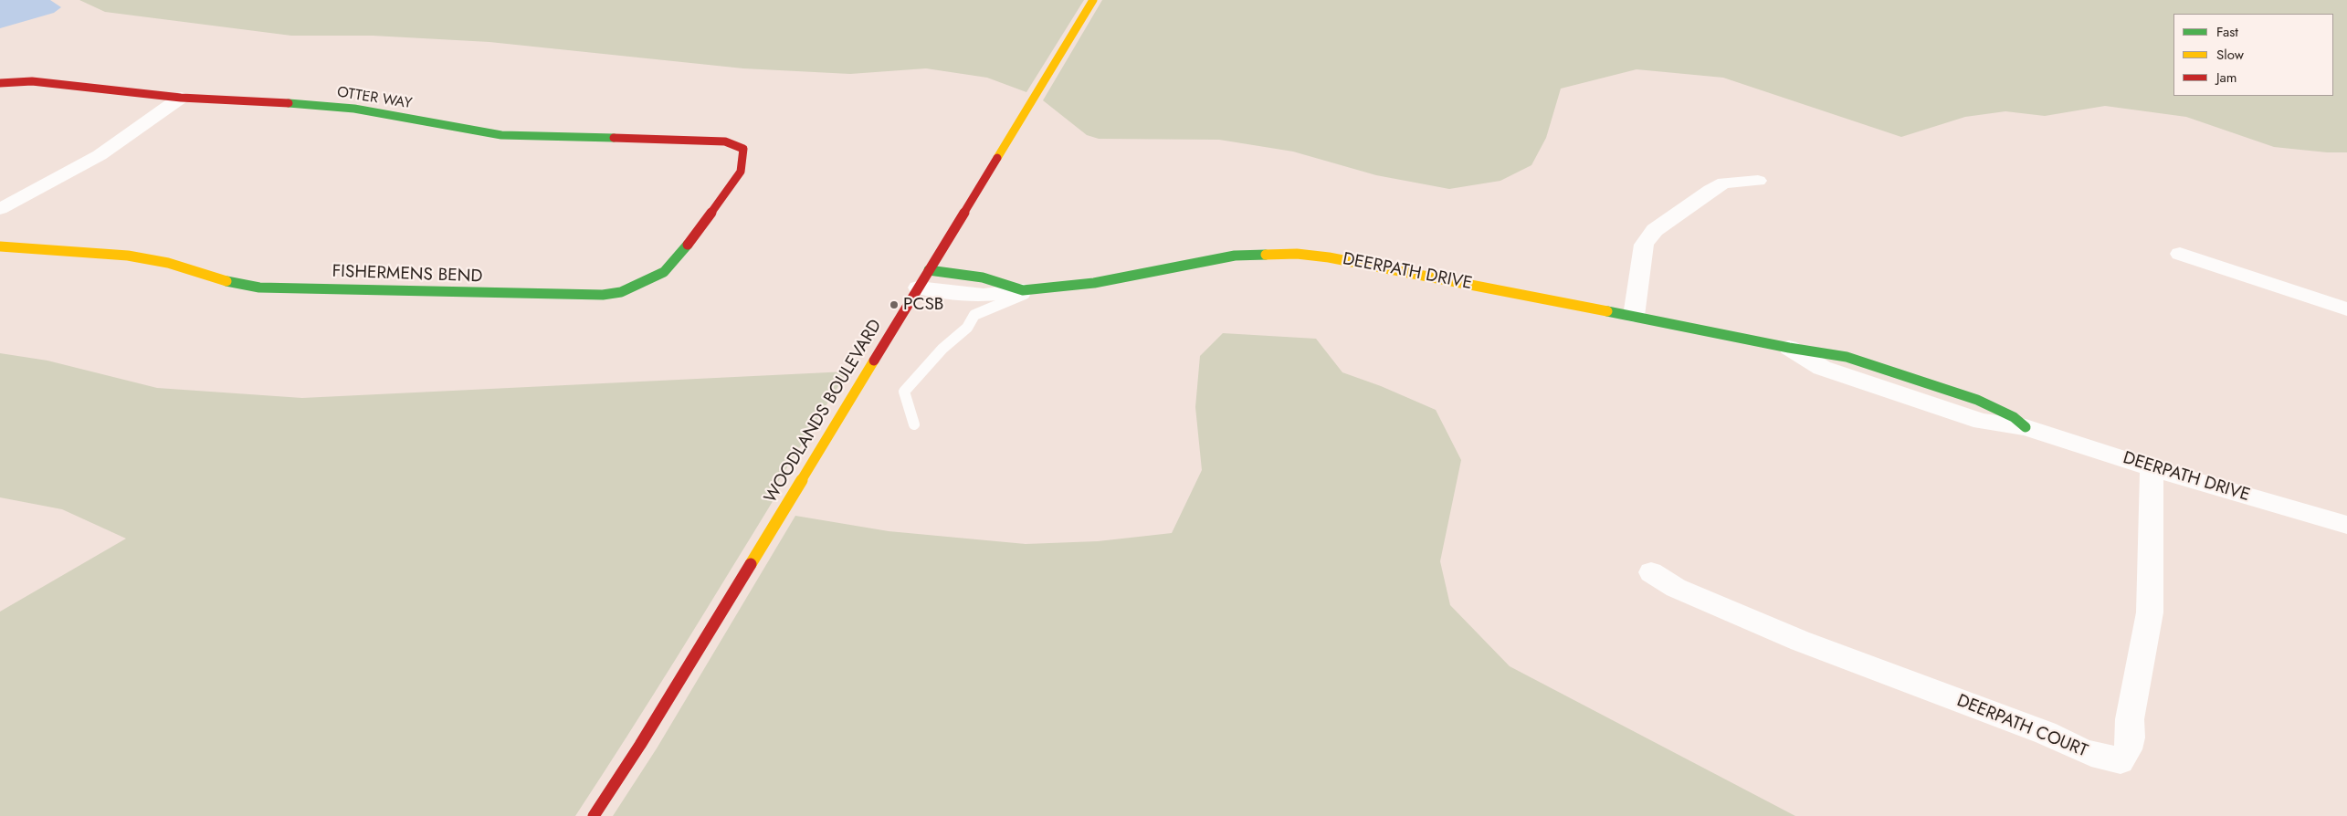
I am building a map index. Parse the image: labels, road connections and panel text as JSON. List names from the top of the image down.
{
  "streets": {
    "street": [
      "OTTER WAY",
      "DEERPATH DRIVE",
      "FISHERMENS BEND",
      "WOODLANDS BOULEVARD",
      "DEERPATH COURT"
    ]
  },
  "crossings": [
    ["OTTER WAY", "FISHERMENS BEND"],
    ["DEERPATH DRIVE", "WOODLANDS BOULEVARD"],
    ["DEERPATH DRIVE", "DEERPATH COURT"]
  ],
  "places": ["PCSB"],
  "legend": ["Fast", "Slow", "Jam"]
}
